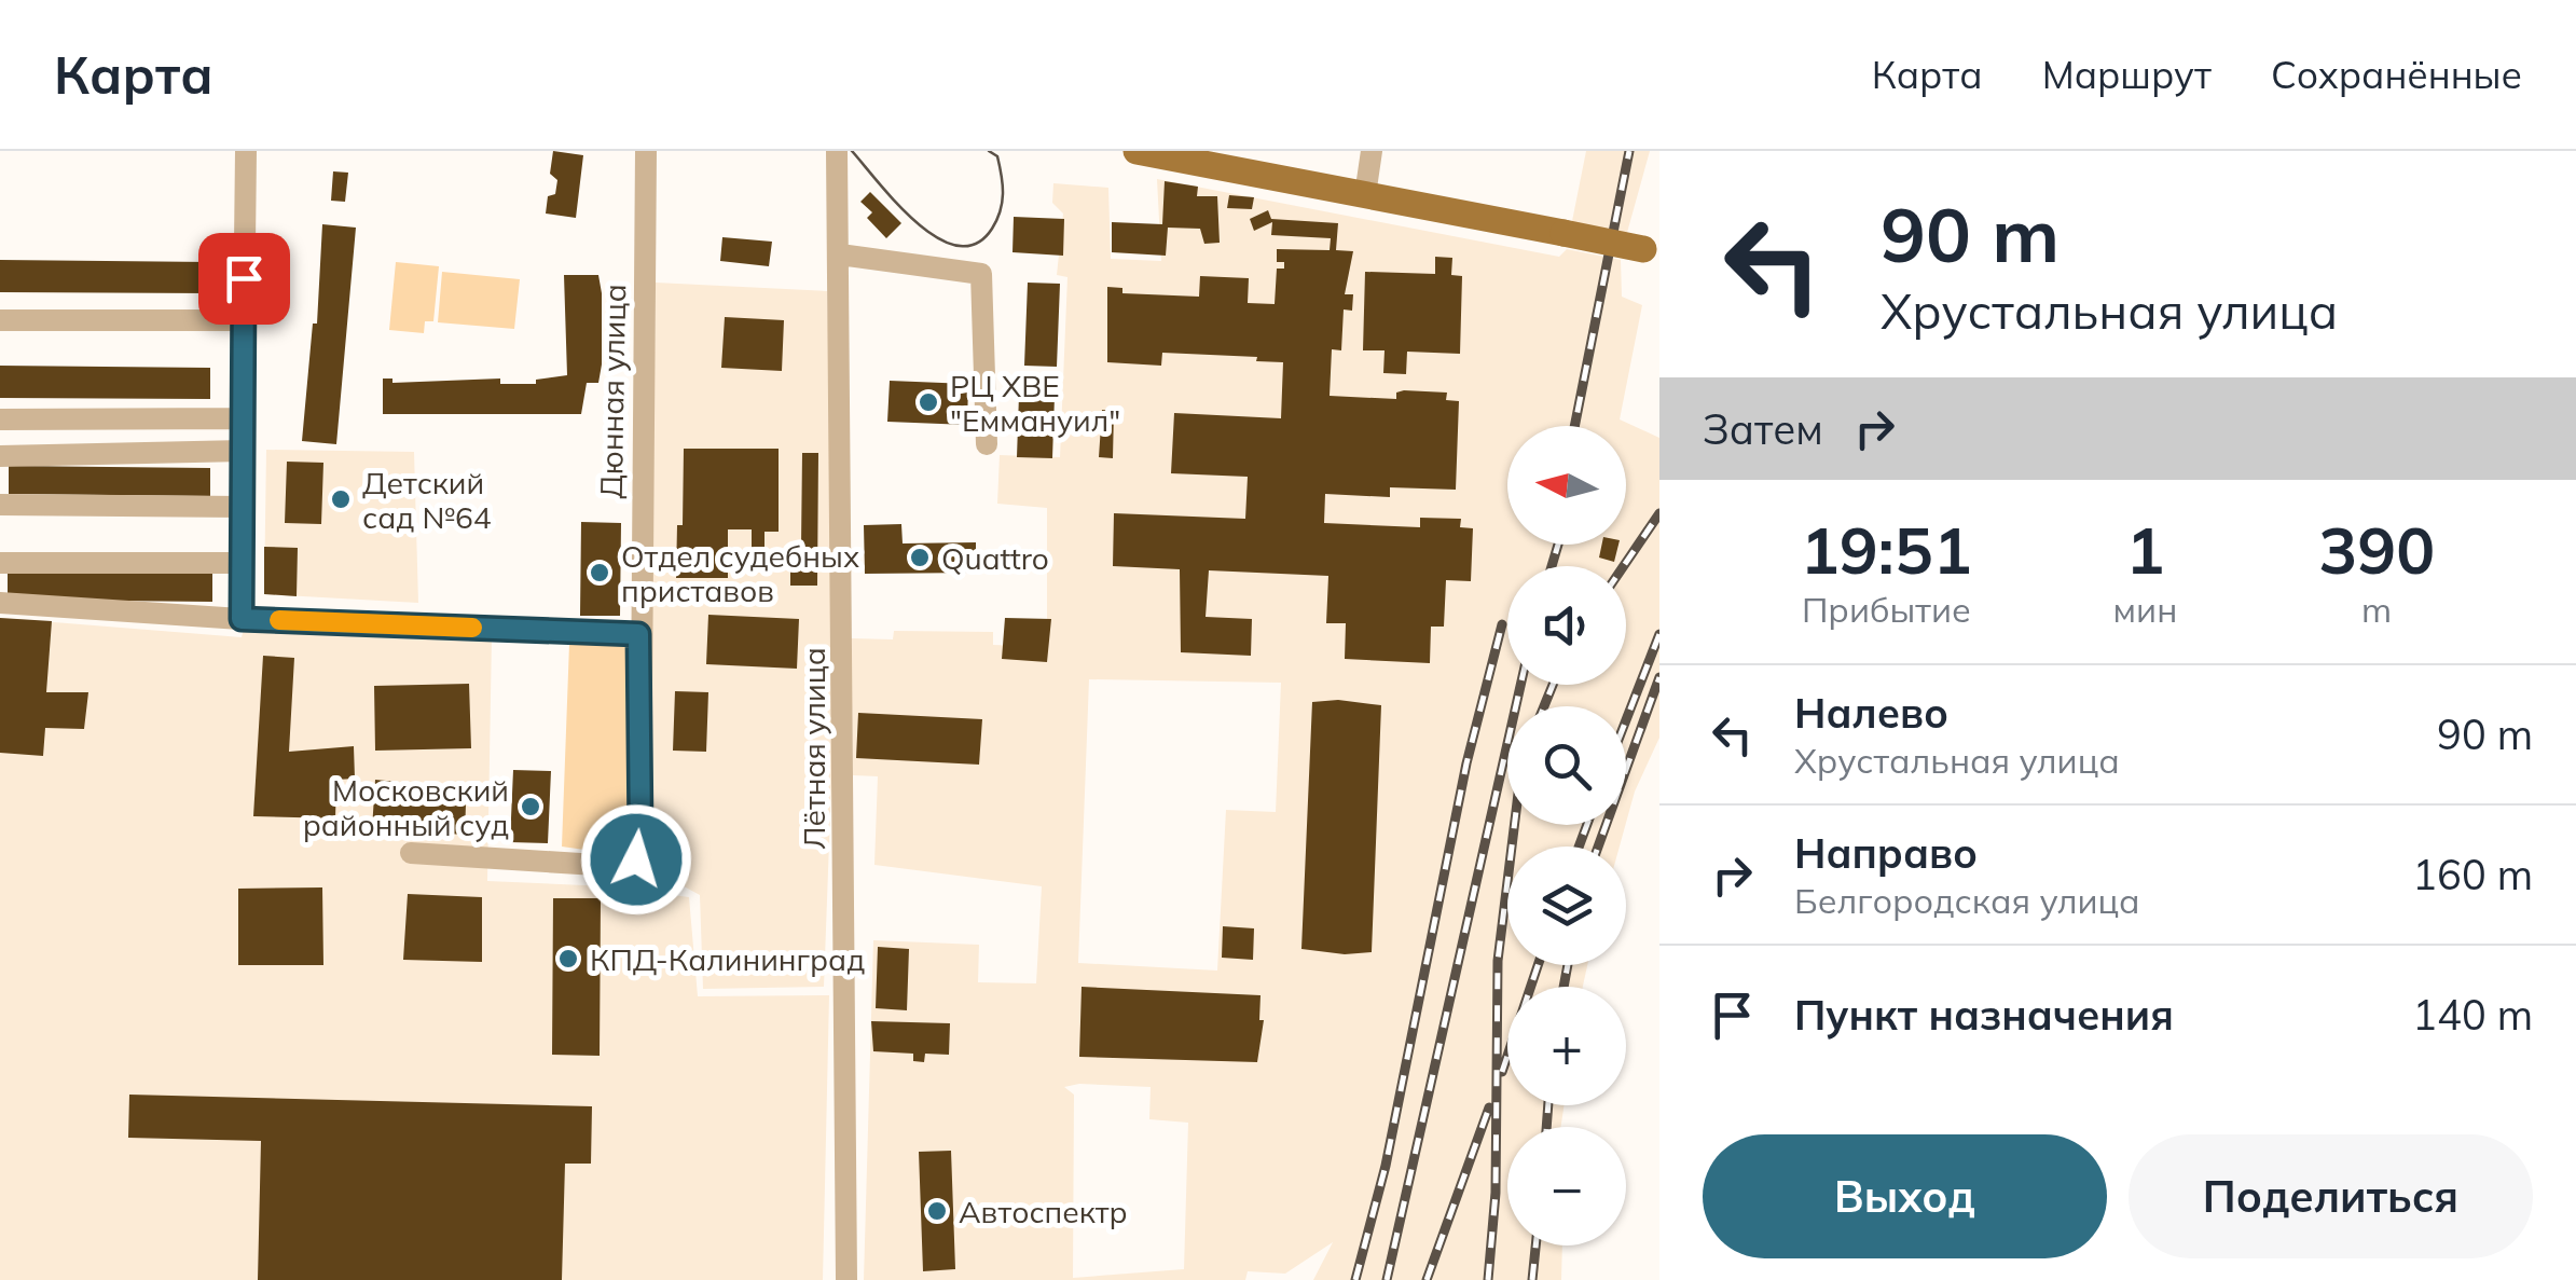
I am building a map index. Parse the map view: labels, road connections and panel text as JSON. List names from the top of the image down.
{
  "streets": {
    "street": ["Дюнная улица", "Лётная улица"]
  },
  "places": [
    "РЦ ХВЕ \"Еммануил\"",
    "Детский сад №64",
    "Quattro",
    "Отдел судебных приставов",
    "Московский районный суд",
    "КПД-Калининград",
    "Автоспектр"
  ],
  "north": "left",
  "page": {
    "header": "Карта",
    "nav": ["Карта", "Маршрут", "Сохранённые"],
    "turn": ["90 m", "Хрустальная улица"],
    "then": "Затем",
    "map_buttons": ["+", "−"],
    "eta": [
      "19:51",
      "Прибытие",
      "1",
      "мин",
      "390",
      "m"
    ],
    "list": [
      {
        "name": "Налево",
        "note": "Хрустальная улица",
        "value": "90 m"
      },
      {
        "name": "Направо",
        "note": "Белгородская улица",
        "value": "160 m"
      },
      {
        "name": "Пункт назначения",
        "value": "140 m"
      }
    ],
    "buttons": ["Выход", "Поделиться"]
  }
}
